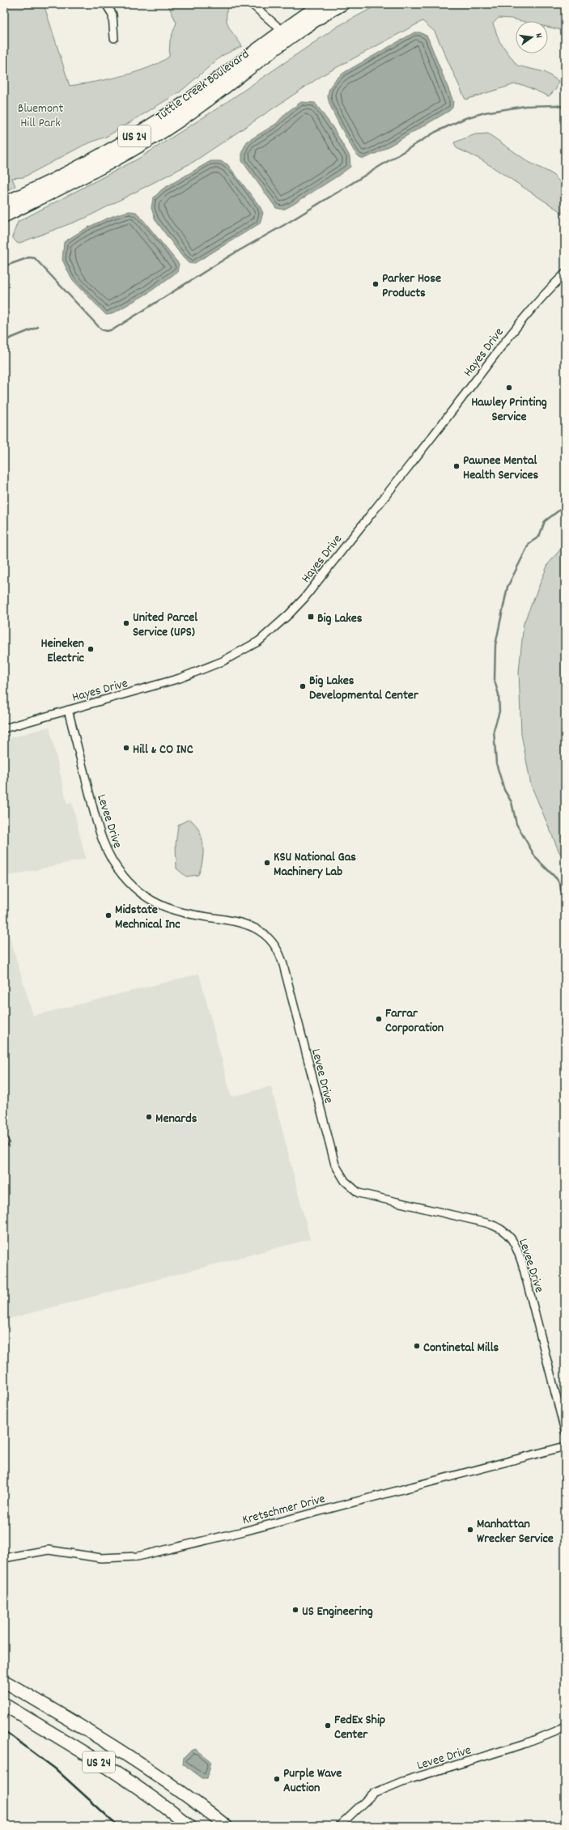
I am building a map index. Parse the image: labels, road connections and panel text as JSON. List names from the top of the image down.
{
  "streets": {
    "highway": ["Tuttle Creek Boulevard", "US 24"],
    "street": ["Hayes Drive", "Levee Drive", "Kretschmer Drive"]
  },
  "crossings": [
    ["Hayes Drive", "Levee Drive"]
  ],
  "parks": ["Bluemont Hill Park"],
  "places": {
    "other": [
      "Parker Hose Products",
      "Hawley Printing Service",
      "Pawnee Mental Health Services",
      "United Parcel Service (UPS)",
      "Heineken Electric",
      "Big Lakes Developmental Center",
      "Hill & CO INC",
      "KSU National Gas Machinery Lab",
      "Midstate Mechnical Inc",
      "Farrar Corporation",
      "Menards",
      "Continetal Mills",
      "Manhattan Wrecker Service",
      "US Engineering",
      "FedEx Ship Center",
      "Purple Wave Auction"
    ],
    "transit": ["Big Lakes"]
  },
  "north": "right"
}
